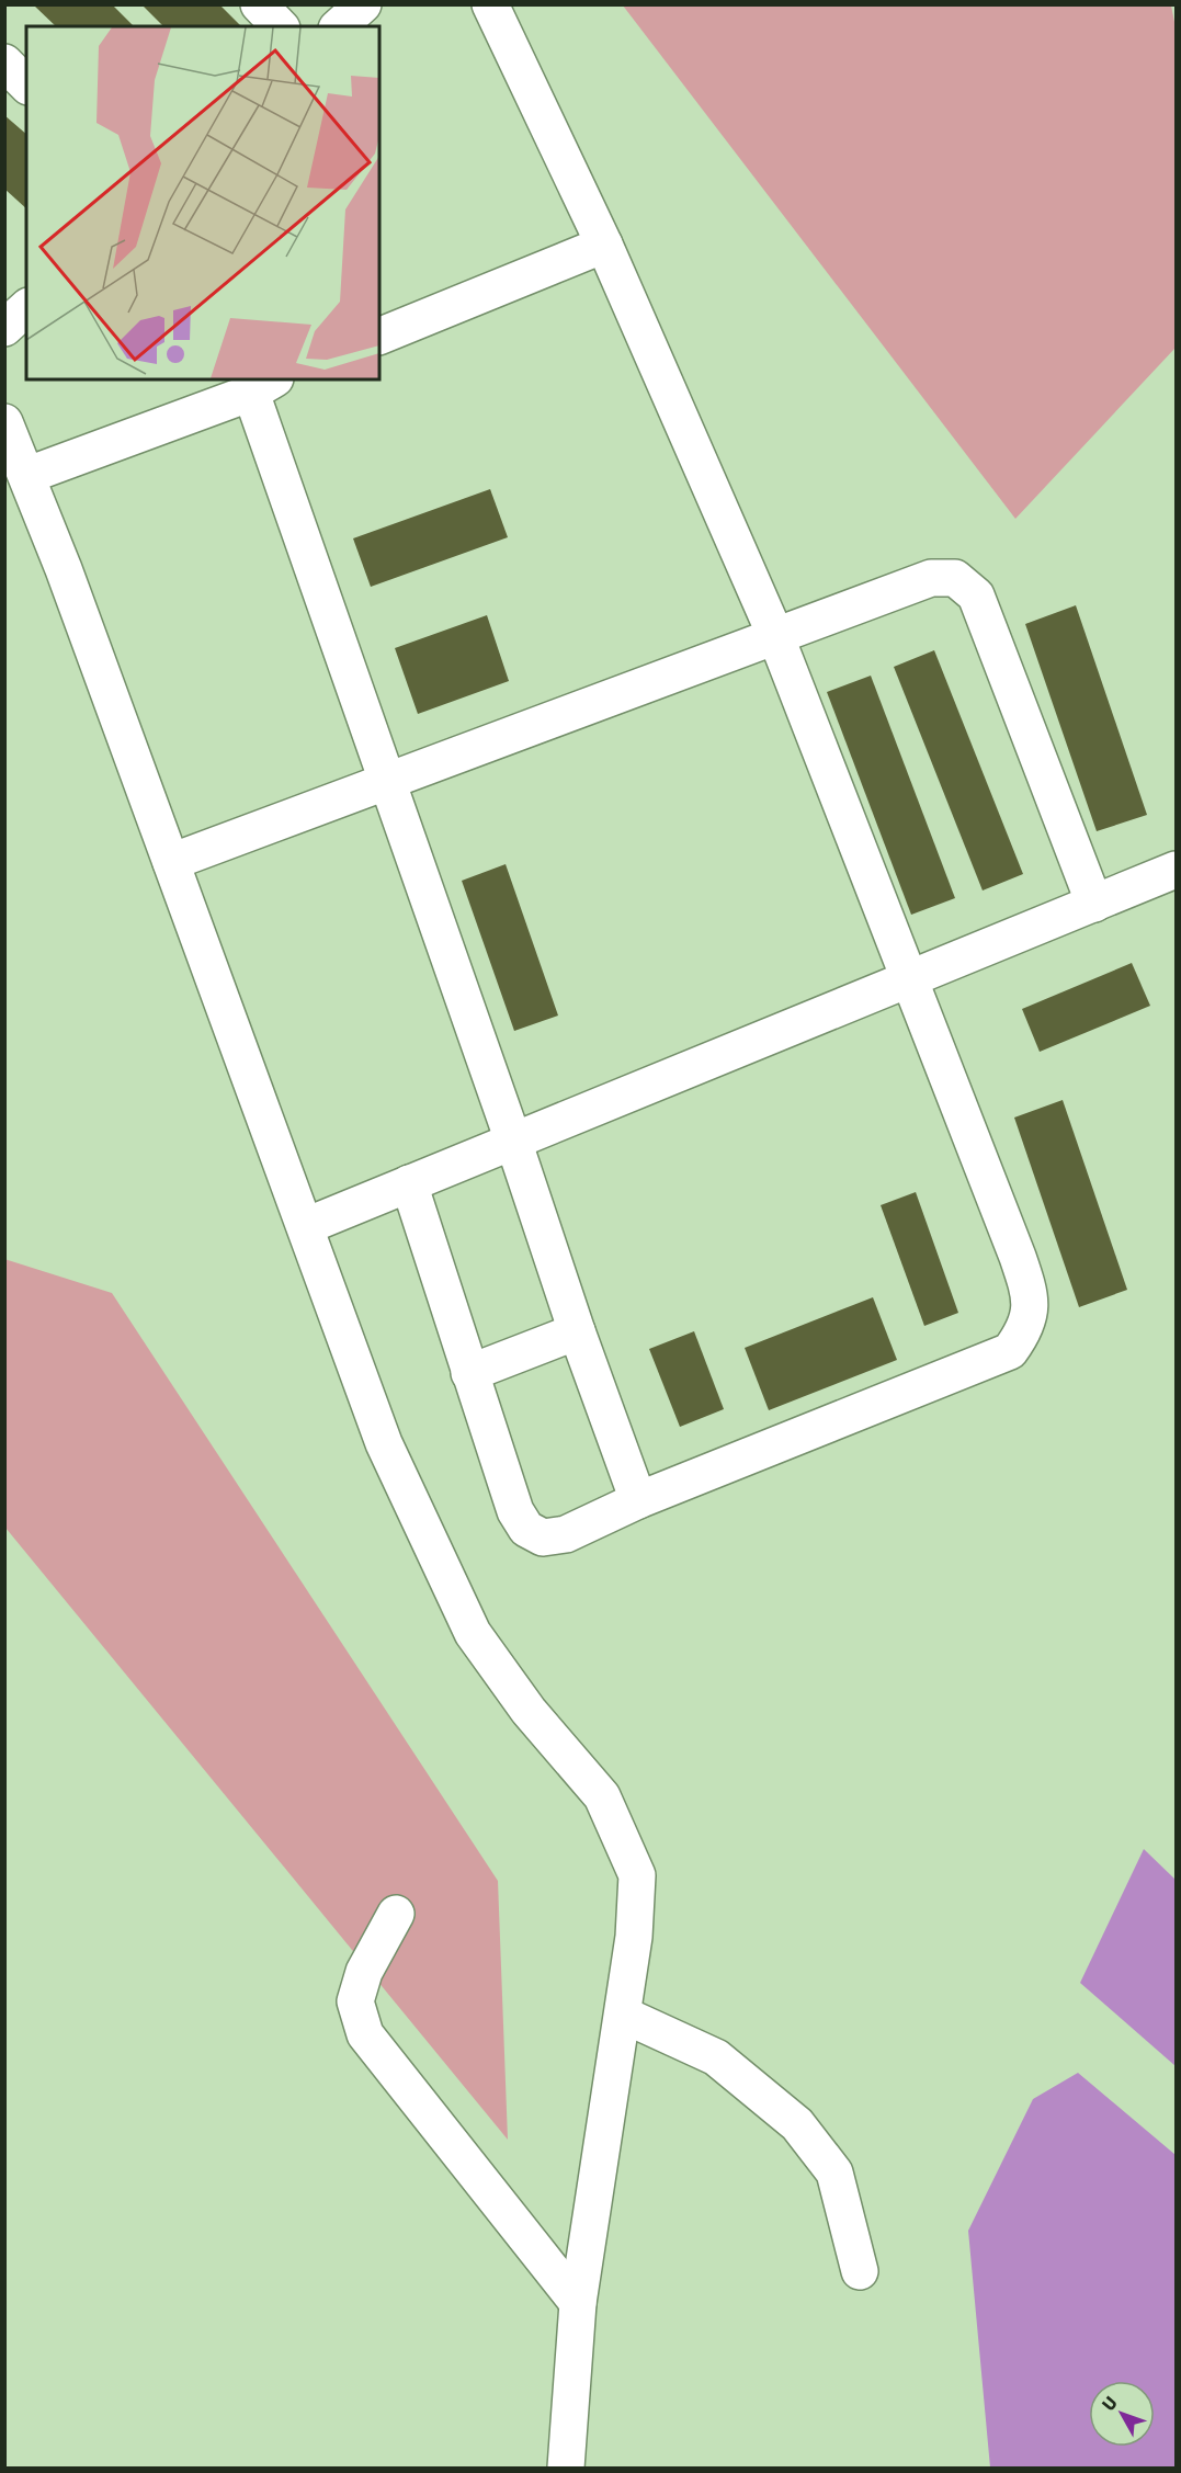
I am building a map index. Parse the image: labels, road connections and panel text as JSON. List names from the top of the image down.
{
  "north": "top left"
}
